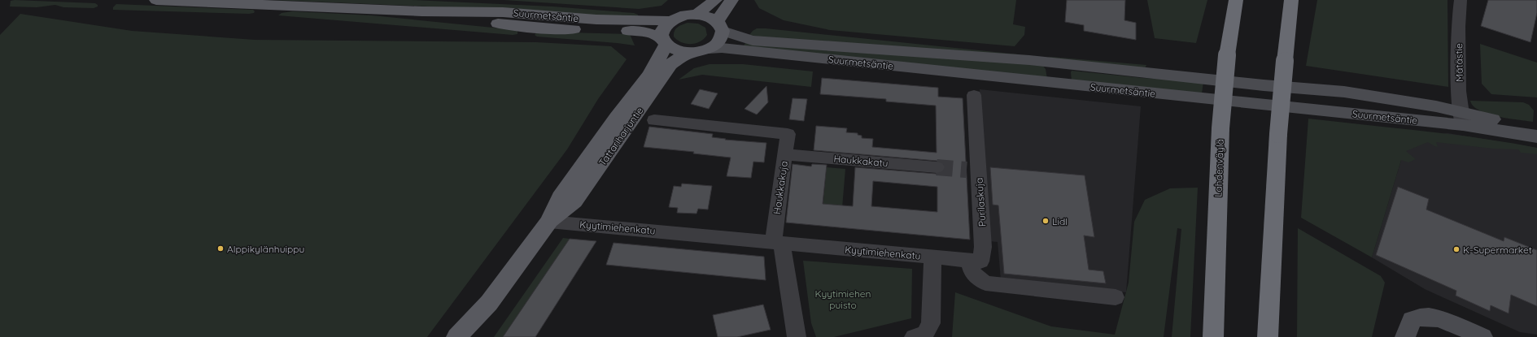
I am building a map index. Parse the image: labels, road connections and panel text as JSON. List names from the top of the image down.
{
  "streets": {
    "highway": ["Lahdenväylä"],
    "main road": ["Suurmetsäntie", "Tattariharjuntie"],
    "street": [
      "Mätästie",
      "Haukkakatu",
      "Haukkakuja",
      "Purilaskuja",
      "Kyytimiehenkatu"
    ]
  },
  "crossings": [
    ["Suurmetsäntie", "Mätästie"],
    ["Suurmetsäntie", "Tattariharjuntie"],
    ["Tattariharjuntie", "Kyytimiehenkatu"],
    ["Haukkakatu", "Haukkakuja"],
    ["Haukkakuja", "Kyytimiehenkatu"],
    ["Purilaskuja", "Kyytimiehenkatu"]
  ],
  "parks": ["Kyytimiehen puisto"],
  "places": ["Lidl", "Alppikylänhuippu", "K-Supermarket"]
}
